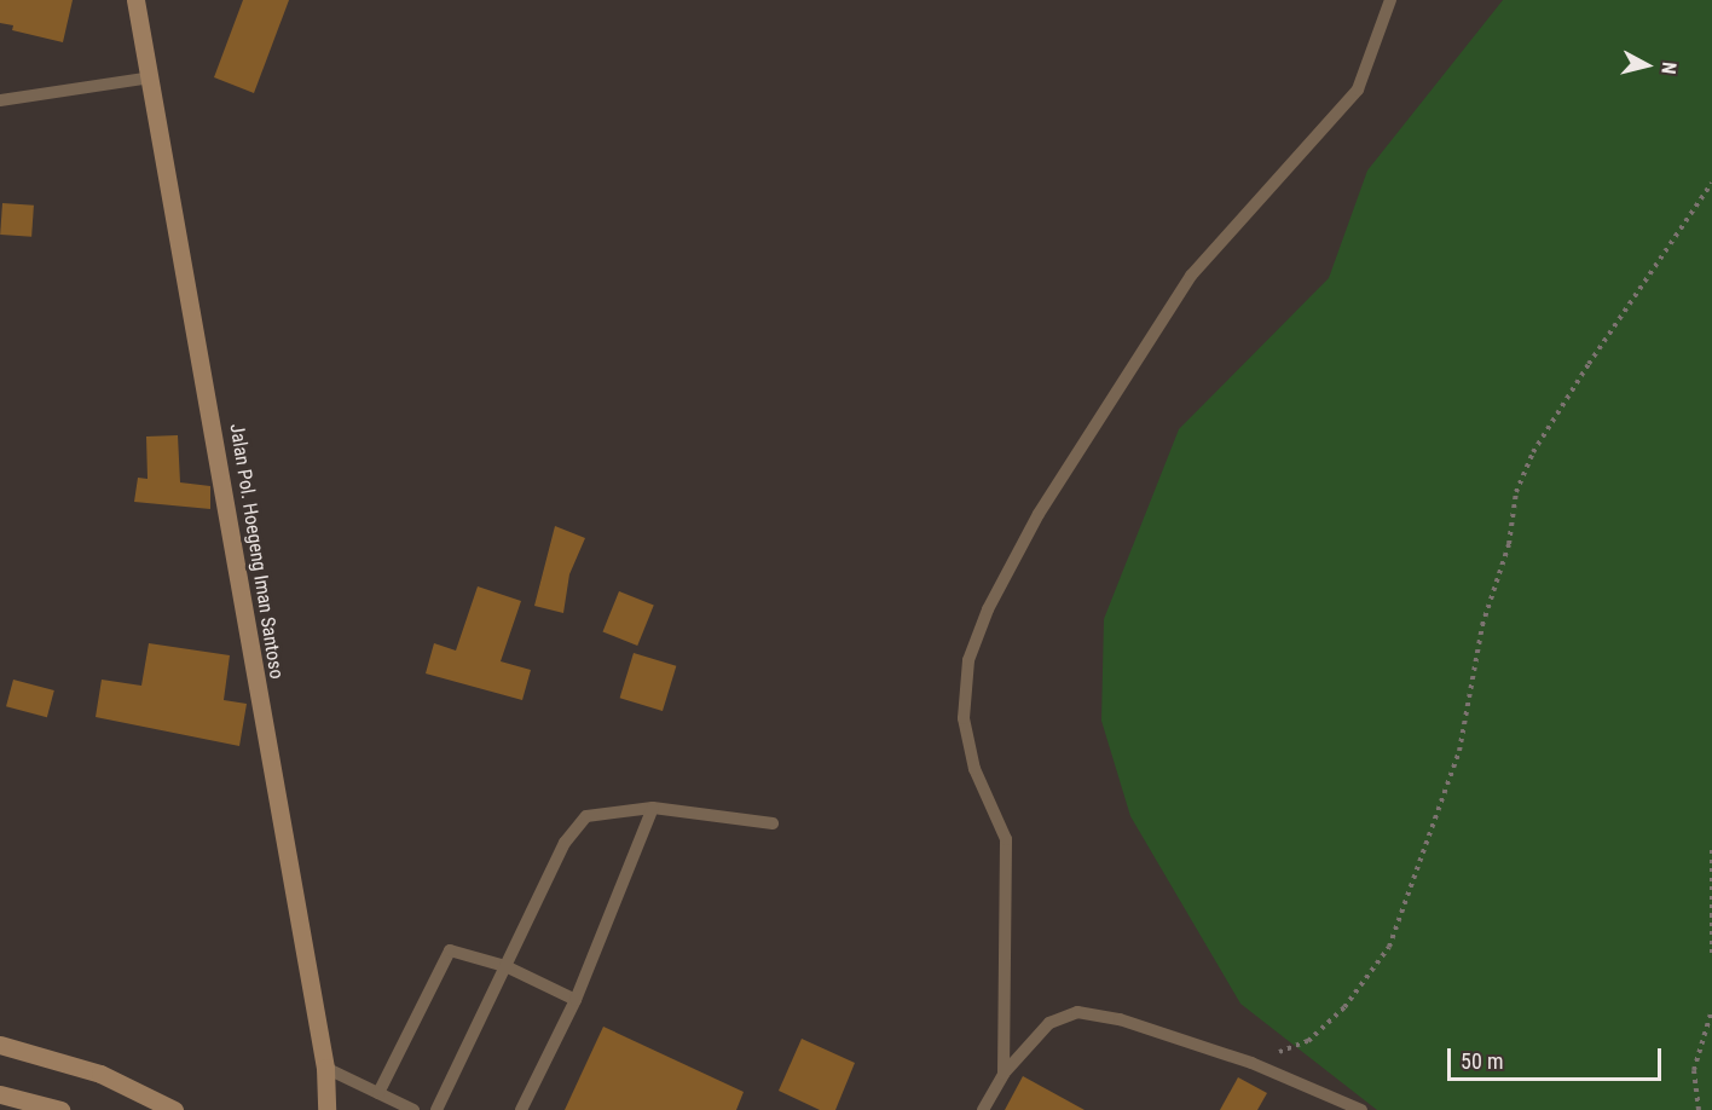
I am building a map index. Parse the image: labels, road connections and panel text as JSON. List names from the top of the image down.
{
  "streets": {
    "street": ["Jalan Pol. Hoegeng Iman Santoso"]
  },
  "scale_bar": "50 m",
  "north": "right"
}
